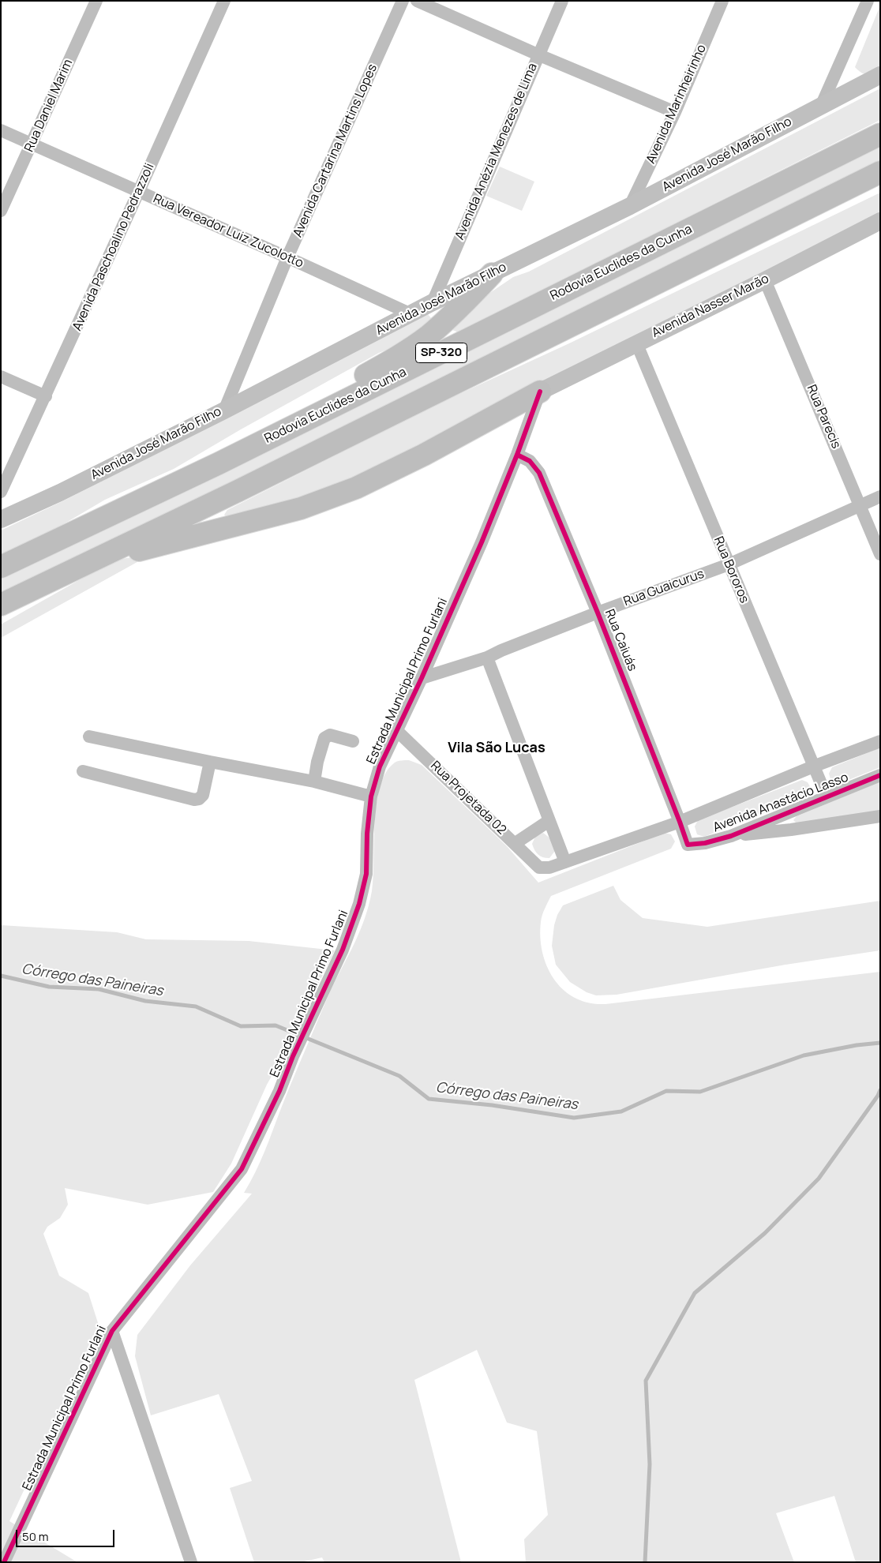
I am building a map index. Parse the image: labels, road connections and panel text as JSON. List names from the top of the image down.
{
  "streets": {
    "highway": ["Rodovia Euclides da Cunha", "SP-320"],
    "main road": ["Avenida José Marão Filho", "Avenida Nasser Marão"],
    "street": [
      "Avenida Marinheirinho",
      "Rua Daniel Marim",
      "Avenida Cartarina Martins Lopes",
      "Avenida Anézia Menezes de Lima",
      "Rua Vereador Luiz Zucolotto",
      "Avenida Paschoalino Pedrazzoli",
      "Rua Parecis",
      "Rua Bororos",
      "Rua Guaicurus",
      "Rua Caiuás",
      "Estrada Municipal Primo Furlani",
      "Rua Projetada 02",
      "Avenida Anastácio Lasso"
    ]
  },
  "crossings": [
    ["Avenida Marinheirinho", "Avenida José Marão Filho"],
    ["Rua Daniel Marim", "Rua Vereador Luiz Zucolotto"],
    ["Avenida Cartarina Martins Lopes", "Avenida José Marão Filho"],
    ["Avenida Cartarina Martins Lopes", "Rua Vereador Luiz Zucolotto"],
    ["Avenida Anézia Menezes de Lima", "Avenida José Marão Filho"],
    ["Avenida José Marão Filho", "Rua Vereador Luiz Zucolotto"],
    ["Rua Vereador Luiz Zucolotto", "Avenida Paschoalino Pedrazzoli"],
    ["Avenida Nasser Marão", "Rua Parecis"],
    ["Avenida Nasser Marão", "Rua Bororos"],
    ["Avenida Nasser Marão", "Estrada Municipal Primo Furlani"],
    ["Rua Parecis", "Rua Guaicurus"],
    ["Rua Bororos", "Rua Guaicurus"],
    ["Rua Bororos", "Avenida Anastácio Lasso"],
    ["Rua Guaicurus", "Rua Caiuás"],
    ["Rua Guaicurus", "Estrada Municipal Primo Furlani"],
    ["Rua Caiuás", "Estrada Municipal Primo Furlani"],
    ["Rua Caiuás", "Avenida Anastácio Lasso"],
    ["Estrada Municipal Primo Furlani", "Rua Projetada 02"],
    ["Rua Projetada 02", "Avenida Anastácio Lasso"]
  ],
  "districts": ["Vila São Lucas"],
  "water": ["Córrego das Paineiras"],
  "scale_bar": "50 m"
}
